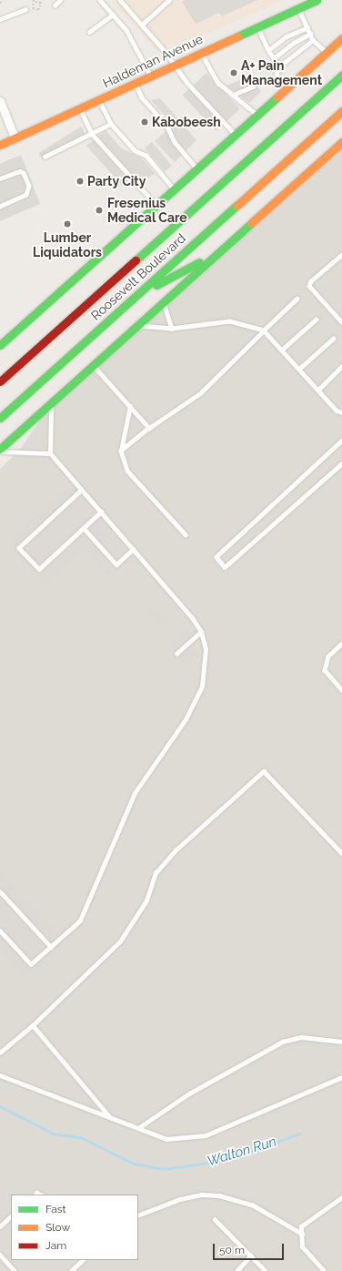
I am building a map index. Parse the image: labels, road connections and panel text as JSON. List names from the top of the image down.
{
  "streets": {
    "main road": ["Haldeman Avenue", "Roosevelt Boulevard"]
  },
  "water": ["Walton Run"],
  "places": [
    "A+ Pain Management",
    "Kabobeesh",
    "Party City",
    "Fresenius Medical Care",
    "Lumber Liquidators"
  ],
  "legend": ["Fast", "Slow", "Jam"],
  "scale_bar": "50 m"
}
